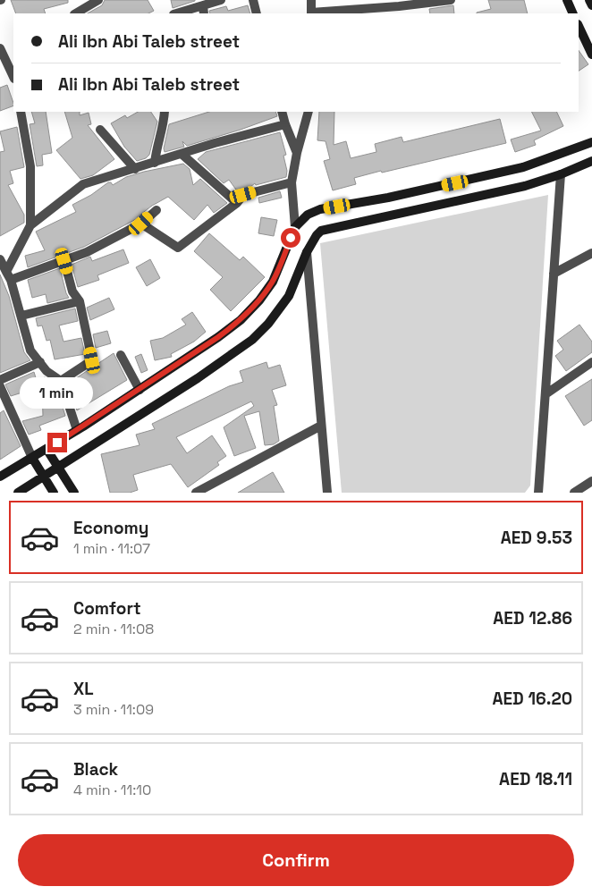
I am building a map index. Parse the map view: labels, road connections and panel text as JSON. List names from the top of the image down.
{
  "page": {
    "banner": ["Ali Ibn Abi Taleb street", "Ali Ibn Abi Taleb street"],
    "bubble": "1 min",
    "list": [
      {
        "name": "Economy",
        "note": "1 min · 11:07",
        "value": "AED 9.53"
      },
      {
        "name": "Comfort",
        "note": "2 min · 11:08",
        "value": "AED 12.86"
      },
      {
        "name": "XL",
        "note": "3 min · 11:09",
        "value": "AED 16.20"
      },
      {
        "name": "Black",
        "note": "4 min · 11:10",
        "value": "AED 18.11"
      }
    ],
    "buttons": "Confirm"
  }
}
